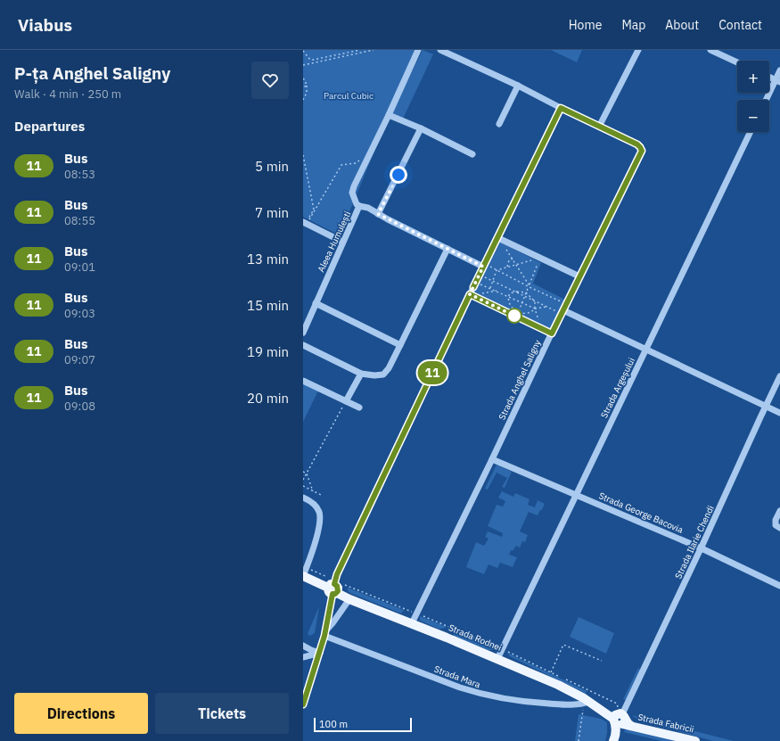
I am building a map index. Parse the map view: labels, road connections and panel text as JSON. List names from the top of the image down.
{
  "streets": {
    "main road": ["Strada Rodnei", "Strada Fabricii"],
    "street": [
      "Aleea Humulești",
      "Strada Anghel Saligny",
      "Strada Argeșului",
      "Strada George Bacovia",
      "Strada Ilarie Chendi",
      "Strada Mara"
    ]
  },
  "crossings": [
    ["Strada Anghel Saligny", "Strada George Bacovia"],
    ["Strada Anghel Saligny", "Strada Rodnei"],
    ["Strada Argeșului", "Strada George Bacovia"],
    ["Strada Argeșului", "Strada Rodnei"],
    ["Strada George Bacovia", "Strada Ilarie Chendi"],
    ["Strada Ilarie Chendi", "Strada Rodnei"],
    ["Strada Ilarie Chendi", "Strada Fabricii"],
    ["Strada Rodnei", "Strada Mara"],
    ["Strada Rodnei", "Strada Fabricii"]
  ],
  "parks": ["Parcul Cubic"],
  "lines": ["bus line 11"],
  "scale_bar": "100 m",
  "page": {
    "header": "Viabus",
    "nav": [
      "Home",
      "Map",
      "About",
      "Contact"
    ],
    "heading": [
      ["P-ța Anghel Saligny", "Walk · 4 min · 250 m"],
      "Departures"
    ],
    "on_map": "11",
    "map_buttons": ["+", "−"],
    "list": [
      {
        "mark": "11",
        "name": "Bus",
        "note": "08:53",
        "value": "5 min"
      },
      {
        "mark": "11",
        "name": "Bus",
        "note": "08:55",
        "value": "7 min"
      },
      {
        "mark": "11",
        "name": "Bus",
        "note": "09:01",
        "value": "13 min"
      },
      {
        "mark": "11",
        "name": "Bus",
        "note": "09:03",
        "value": "15 min"
      },
      {
        "mark": "11",
        "name": "Bus",
        "note": "09:07",
        "value": "19 min"
      },
      {
        "mark": "11",
        "name": "Bus",
        "note": "09:08",
        "value": "20 min"
      }
    ],
    "buttons": ["Directions", "Tickets"],
    "scale": "100 m"
  }
}
